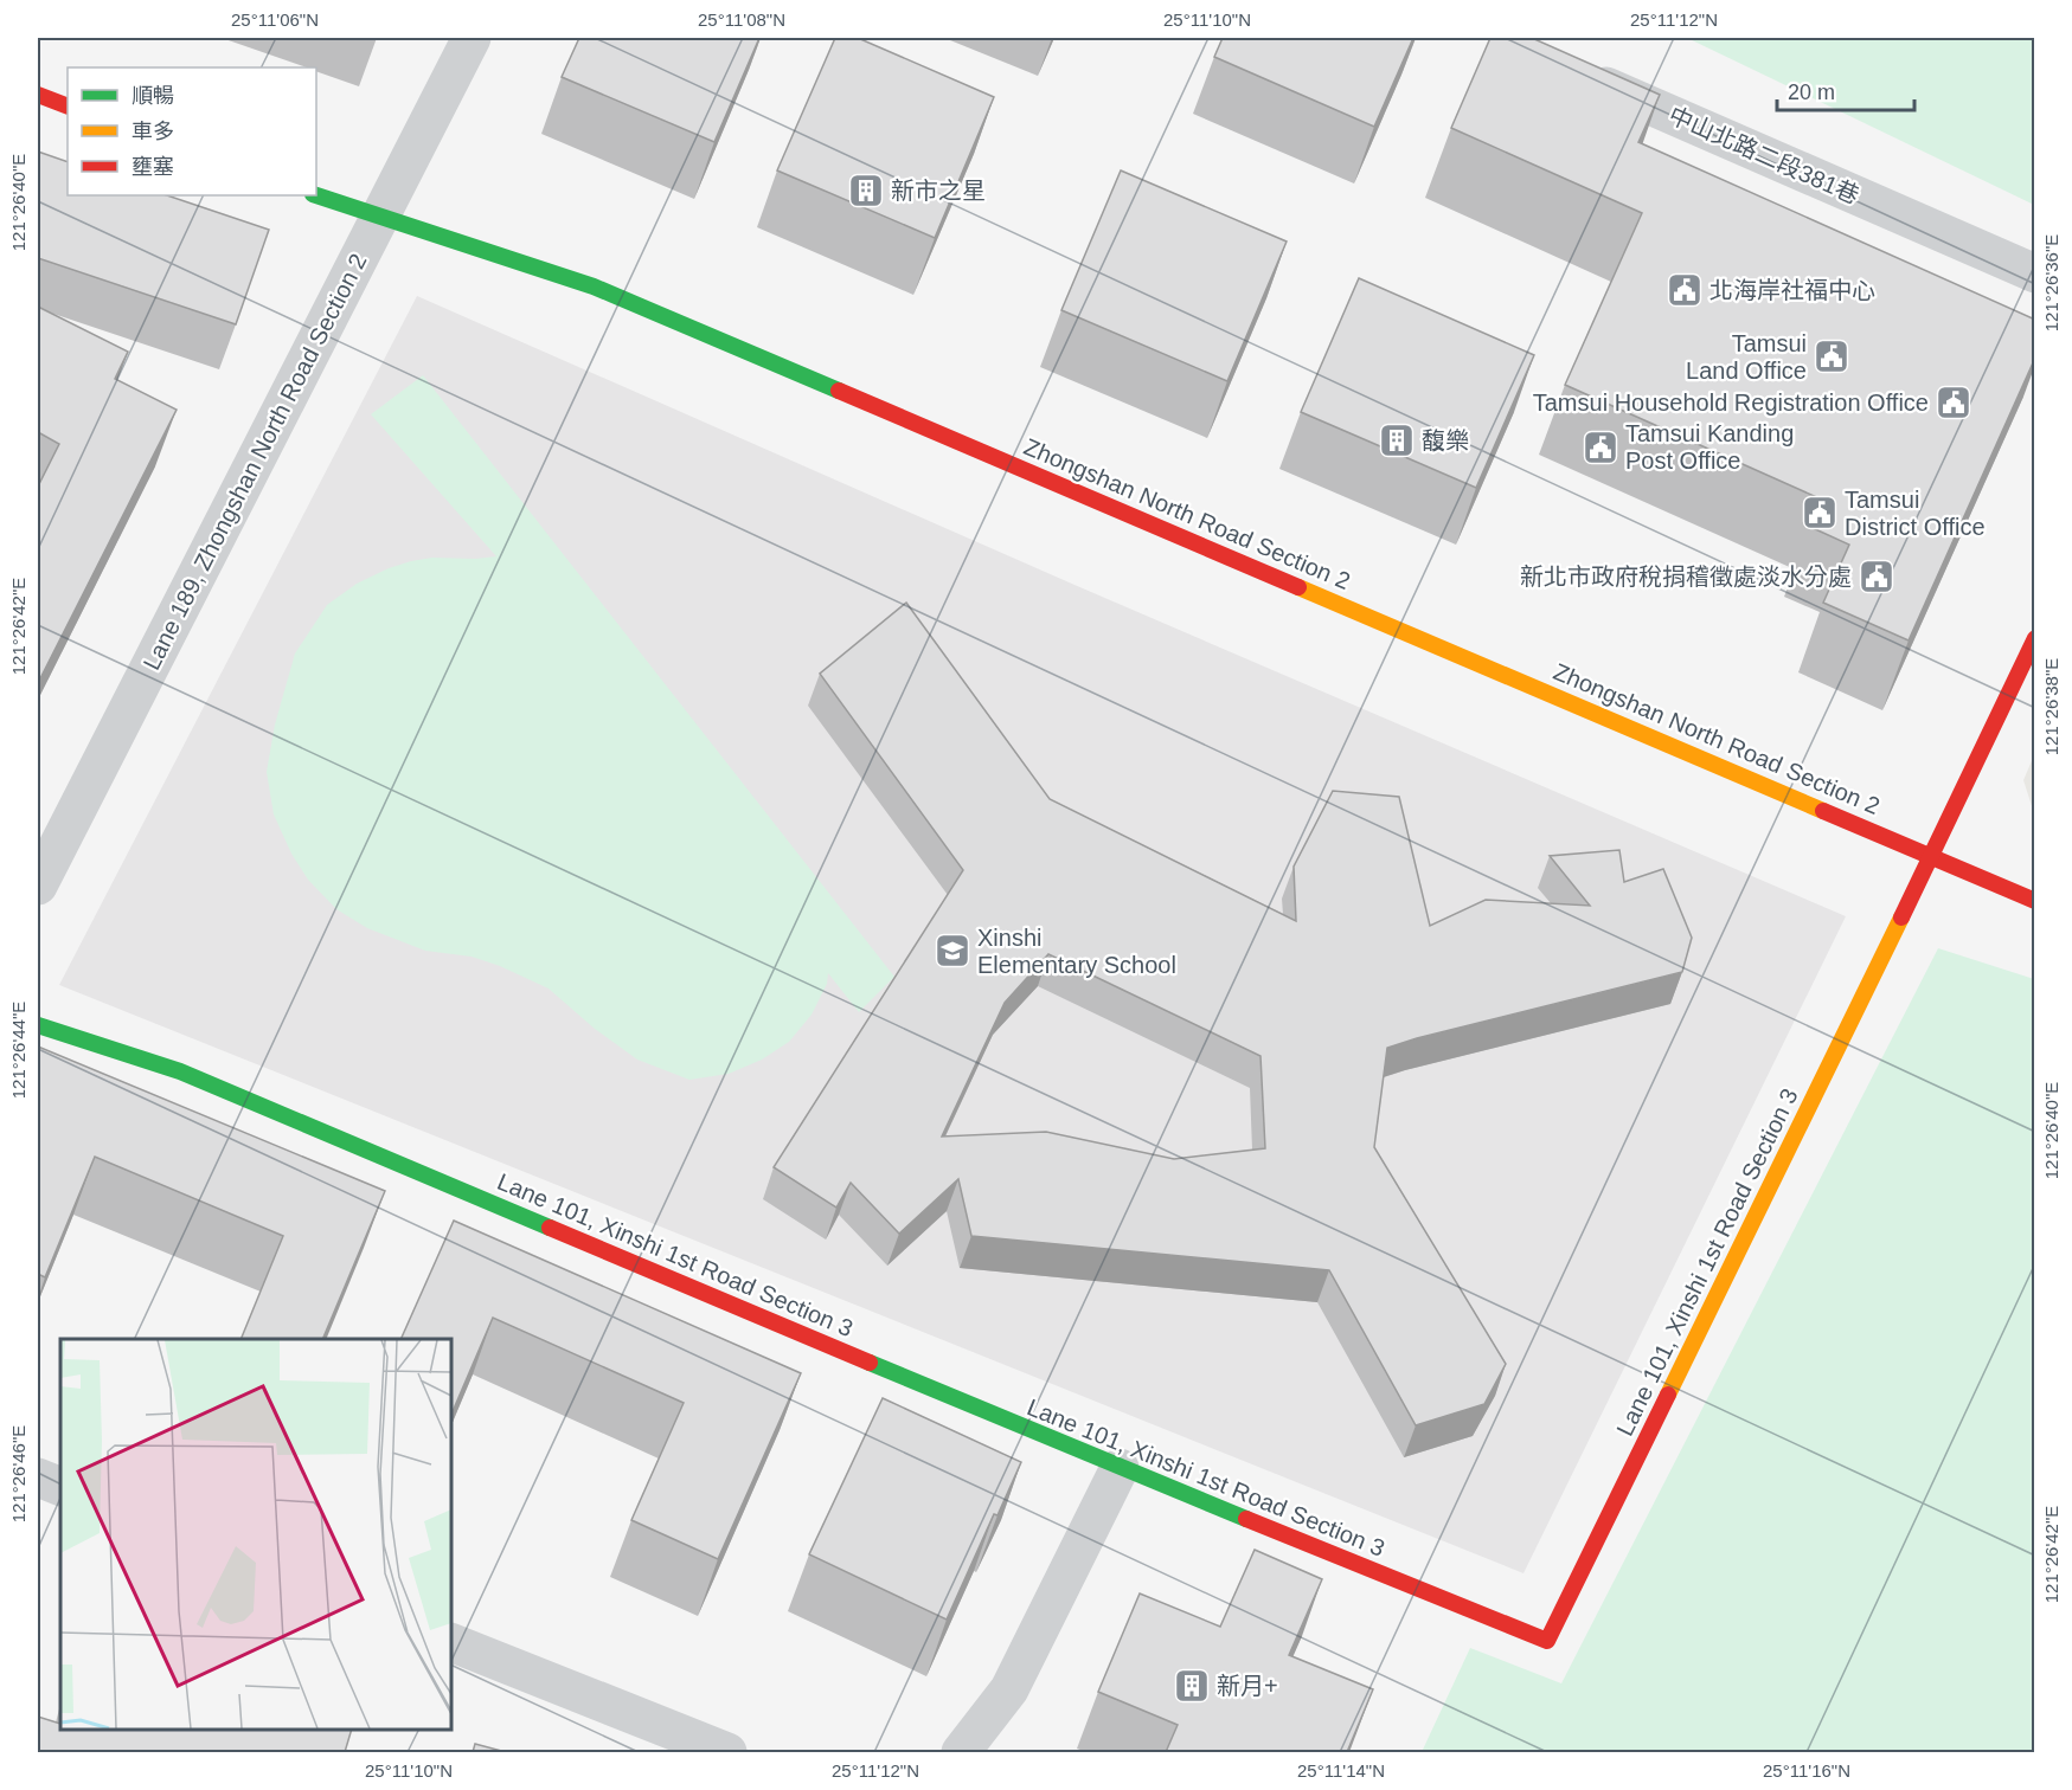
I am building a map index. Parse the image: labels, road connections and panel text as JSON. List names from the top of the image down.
{
  "streets": {
    "street": [
      "中山北路二段381巷",
      "Lane 189, Zhongshan North Road Section 2",
      "Zhongshan North Road Section 2",
      "Lane 101, Xinshi 1st Road Section 3"
    ]
  },
  "crossings": [
    ["Lane 189, Zhongshan North Road Section 2", "Zhongshan North Road Section 2"],
    ["Zhongshan North Road Section 2", "Lane 101, Xinshi 1st Road Section 3"]
  ],
  "places": {
    "building": ["新市之星", "馥樂", "新月+"],
    "public building": [
      "北海岸社福中心",
      "Tamsui Land Office",
      "Tamsui Household Registration Office",
      "Tamsui Kanding Post Office",
      "Tamsui District Office",
      "新北市政府稅捐稽徵處淡水分處"
    ],
    "school or university": ["Xinshi Elementary School"]
  },
  "legend": ["順暢", "車多", "壅塞"],
  "scale_bar": "20 m",
  "coordinates": [
    "25°11'06\"N",
    "25°11'08\"N",
    "25°11'10\"N",
    "25°11'12\"N",
    "121°26'40\"E",
    "121°26'36\"E",
    "121°26'42\"E",
    "121°26'38\"E",
    "121°26'44\"E",
    "121°26'46\"E",
    "25°11'14\"N",
    "25°11'16\"N"
  ]
}
